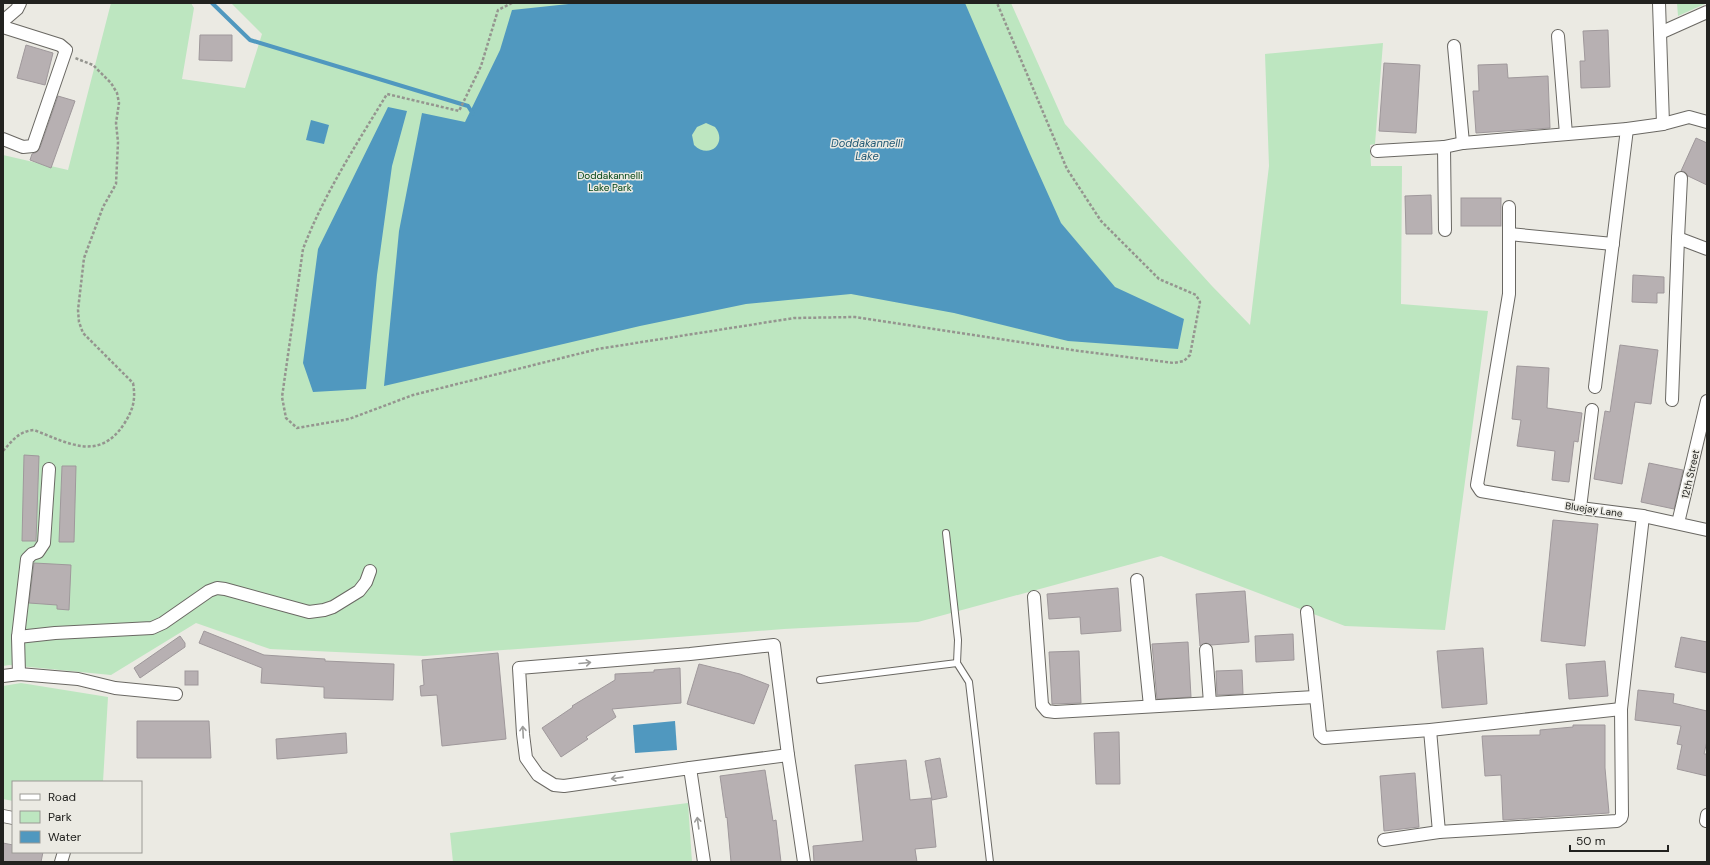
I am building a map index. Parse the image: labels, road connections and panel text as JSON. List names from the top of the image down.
{
  "streets": {
    "street": ["12th Street", "Bluejay Lane"]
  },
  "crossings": [
    ["12th Street", "Bluejay Lane"]
  ],
  "water": ["Doddakannelli Lake"],
  "parks": ["Doddakannelli Lake Park"],
  "legend": ["Road", "Park", "Water"],
  "scale_bar": "50 m"
}
